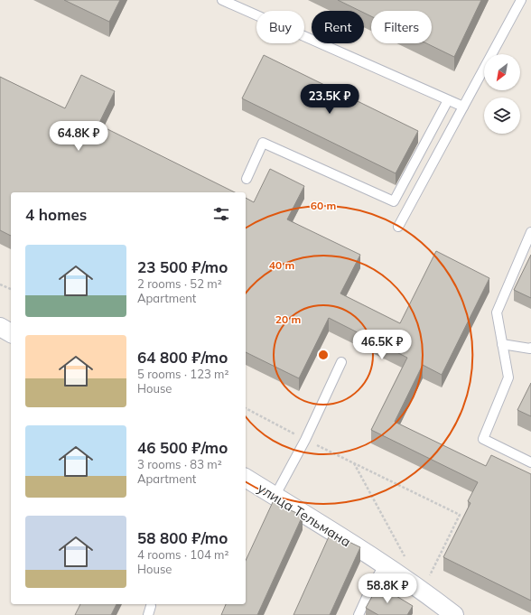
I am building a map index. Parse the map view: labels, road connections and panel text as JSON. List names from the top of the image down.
{
  "streets": {
    "street": ["улица Тельмана"]
  },
  "north": "bottom left",
  "page": {
    "chip": ["Buy", "Rent", "Filters"],
    "price": [
      "23.5K ₽",
      "64.8K ₽",
      "46.5K ₽",
      "58.8K ₽"
    ],
    "heading": "4 homes",
    "list": [
      {
        "name": "23 500 ₽/mo",
        "note": "2 rooms · 52 m² · Apartment"
      },
      {
        "name": "64 800 ₽/mo",
        "note": "5 rooms · 123 m² · House"
      },
      {
        "name": "46 500 ₽/mo",
        "note": "3 rooms · 83 m² · Apartment"
      },
      {
        "name": "58 800 ₽/mo",
        "note": "4 rooms · 104 m² · House"
      }
    ]
  },
  "rings": ["60 m", "40 m", "20 m"]
}
